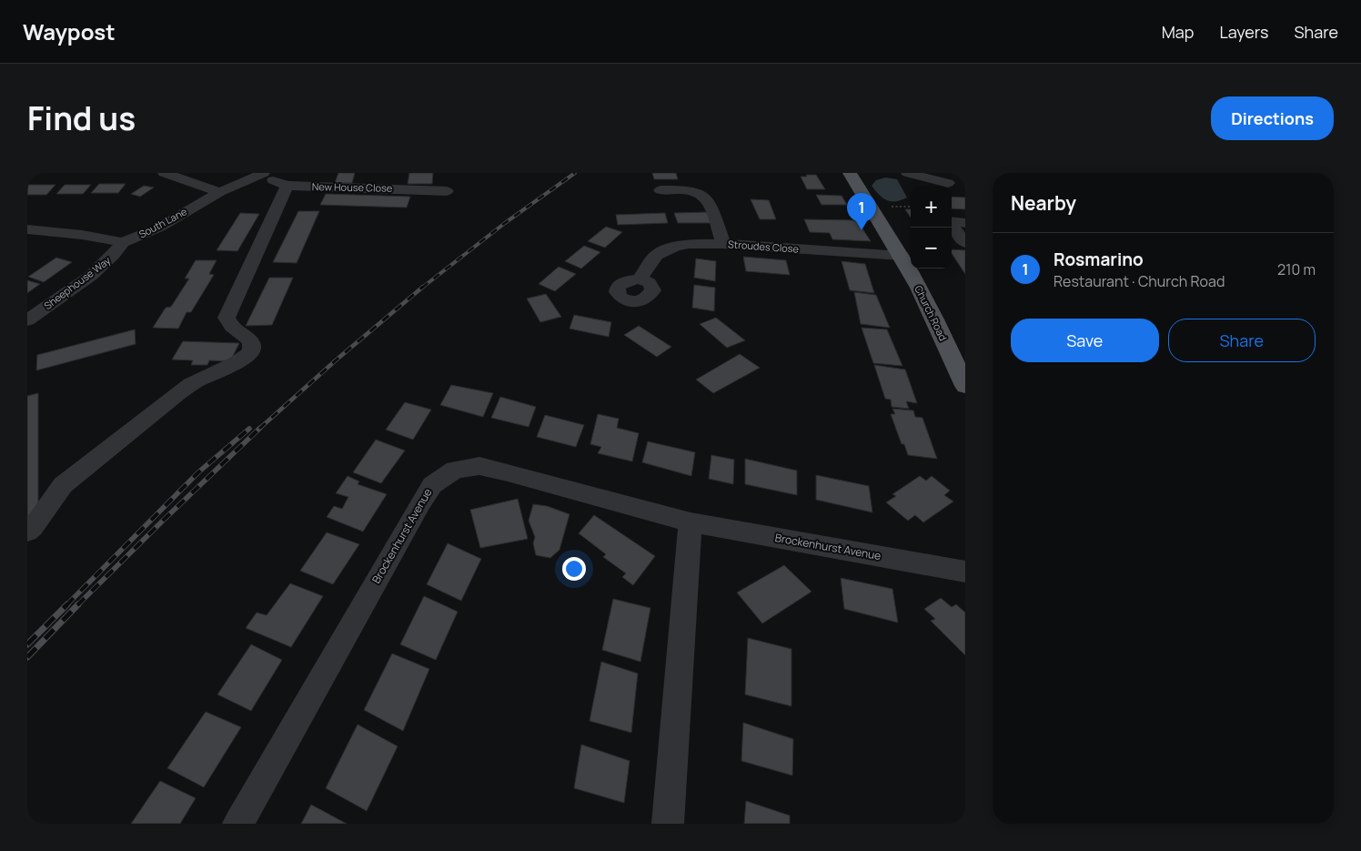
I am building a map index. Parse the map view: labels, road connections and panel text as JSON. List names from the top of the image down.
{
  "streets": {
    "main road": ["Church Road"],
    "street": [
      "New House Close",
      "South Lane",
      "Stroudes Close",
      "Sheephouse Way",
      "Brockenhurst Avenue"
    ]
  },
  "crossings": [
    ["New House Close", "South Lane"],
    ["South Lane", "Sheephouse Way"],
    ["Stroudes Close", "Church Road"]
  ],
  "page": {
    "header": "Waypost",
    "nav": ["Map", "Layers", "Share"],
    "title": "Find us",
    "buttons": [
      "Directions",
      ["Save", "Share"]
    ],
    "heading": "Nearby",
    "map_buttons": ["+", "−"],
    "pins": "1",
    "list": [
      {
        "mark": "1",
        "name": "Rosmarino",
        "note": "Restaurant · Church Road",
        "value": "210 m"
      }
    ]
  }
}
